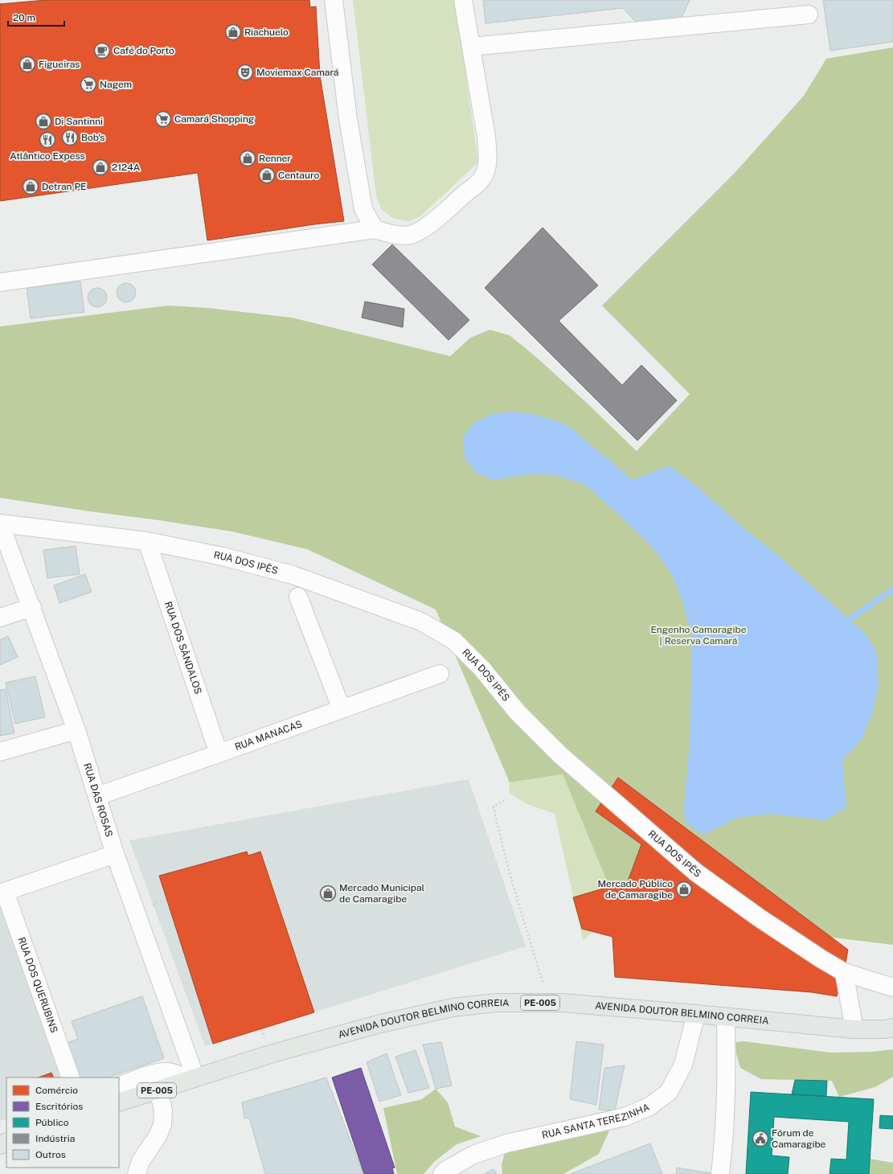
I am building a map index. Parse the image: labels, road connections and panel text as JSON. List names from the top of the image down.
{
  "streets": {
    "main road": ["PE-005", "AVENIDA DOUTOR BELMINO CORREIA"],
    "street": [
      "RUA DOS IPÊS",
      "RUA DOS SÂNDALOS",
      "RUA MANACAS",
      "RUA DAS ROSAS",
      "RUA DOS QUERUBINS",
      "RUA SANTA TEREZINHA"
    ]
  },
  "crossings": [
    ["RUA DOS IPÊS", "RUA DOS SÂNDALOS"],
    ["RUA DOS IPÊS", "RUA DAS ROSAS"],
    ["RUA DOS SÂNDALOS", "RUA MANACAS"],
    ["RUA MANACAS", "RUA DAS ROSAS"],
    ["RUA DAS ROSAS", "AVENIDA DOUTOR BELMINO CORREIA"],
    ["AVENIDA DOUTOR BELMINO CORREIA", "RUA SANTA TEREZINHA"]
  ],
  "parks": ["Engenho Camaragibe | Reserva Camará"],
  "places": {
    "shop": [
      "Riachuelo",
      "Figueiras",
      "Di Santinni",
      "Renner",
      "2124A",
      "Centauro",
      "Detran PE",
      "Mercado Público de Camaragibe",
      "Mercado Municipal de Camaragibe"
    ],
    "cafe": ["Café do Porto"],
    "theatre": ["Moviemax Camará"],
    "supermarket": ["Nagem", "Camará Shopping"],
    "restaurant": ["Bob's", "Atlântico Expess"],
    "public building": ["Fórum de Camaragibe"]
  },
  "legend": [
    "Comércio",
    "Escritórios",
    "Público",
    "Indústria",
    "Outros"
  ],
  "scale_bar": "20 m"
}
